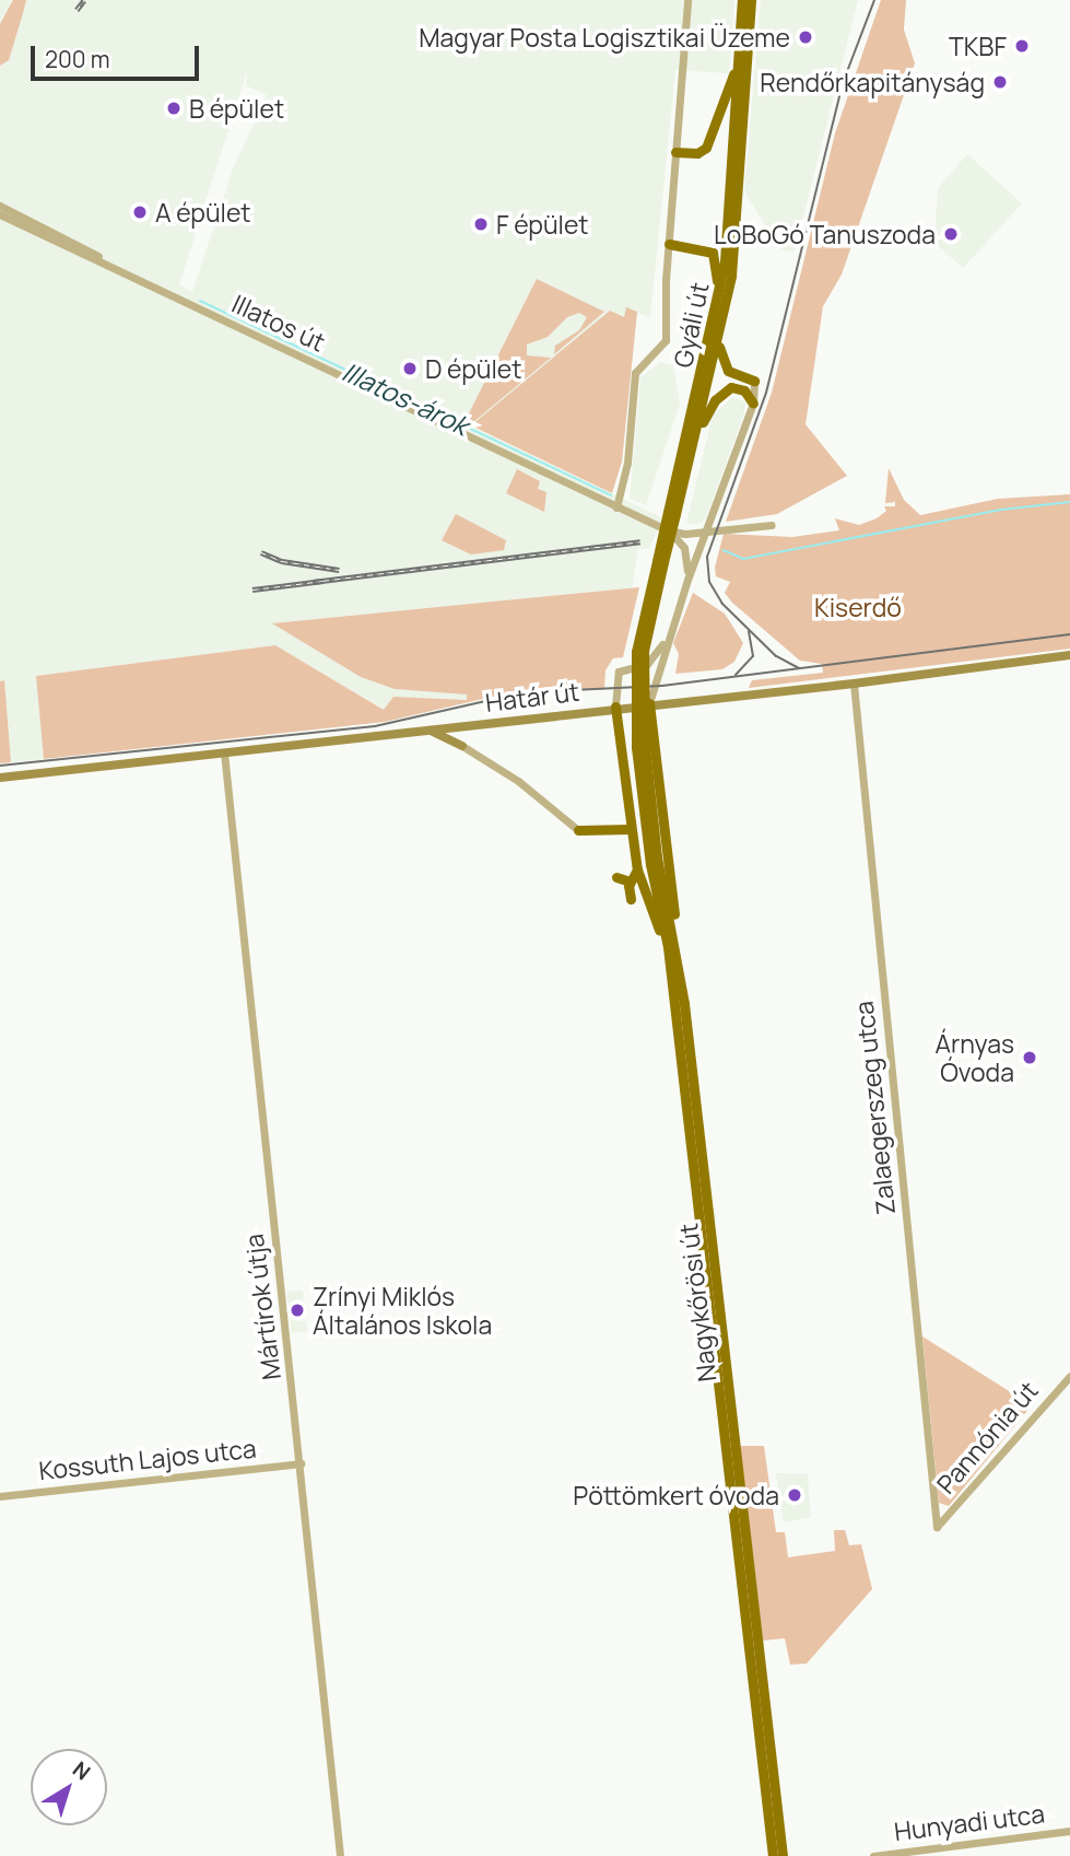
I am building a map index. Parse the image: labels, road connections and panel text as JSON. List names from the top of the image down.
{
  "streets": {
    "main road": ["Gyáli út", "Határ út", "Nagykőrösi út"],
    "street": [
      "Illatos út",
      "Zalaegerszeg utca",
      "Mártírok útja",
      "Pannónia út",
      "Kossuth Lajos utca",
      "Hunyadi utca"
    ]
  },
  "crossings": [
    ["Illatos út", "Gyáli út"],
    ["Gyáli út", "Nagykőrösi út"],
    ["Határ út", "Zalaegerszeg utca"],
    ["Határ út", "Mártírok útja"],
    ["Zalaegerszeg utca", "Pannónia út"],
    ["Mártírok útja", "Kossuth Lajos utca"]
  ],
  "water": ["Illatos-árok"],
  "parks": ["Kiserdő"],
  "places": [
    "Magyar Posta Logisztikai Üzeme",
    "TKBF",
    "Rendőrkapitányság",
    "B épület",
    "A épület",
    "F épület",
    "LoBoGó Tanuszoda",
    "D épület",
    "Árnyas Óvoda",
    "Zrínyi Miklós Általános Iskola",
    "Pöttömkert óvoda"
  ],
  "scale_bar": "200 m",
  "north": "top right"
}
